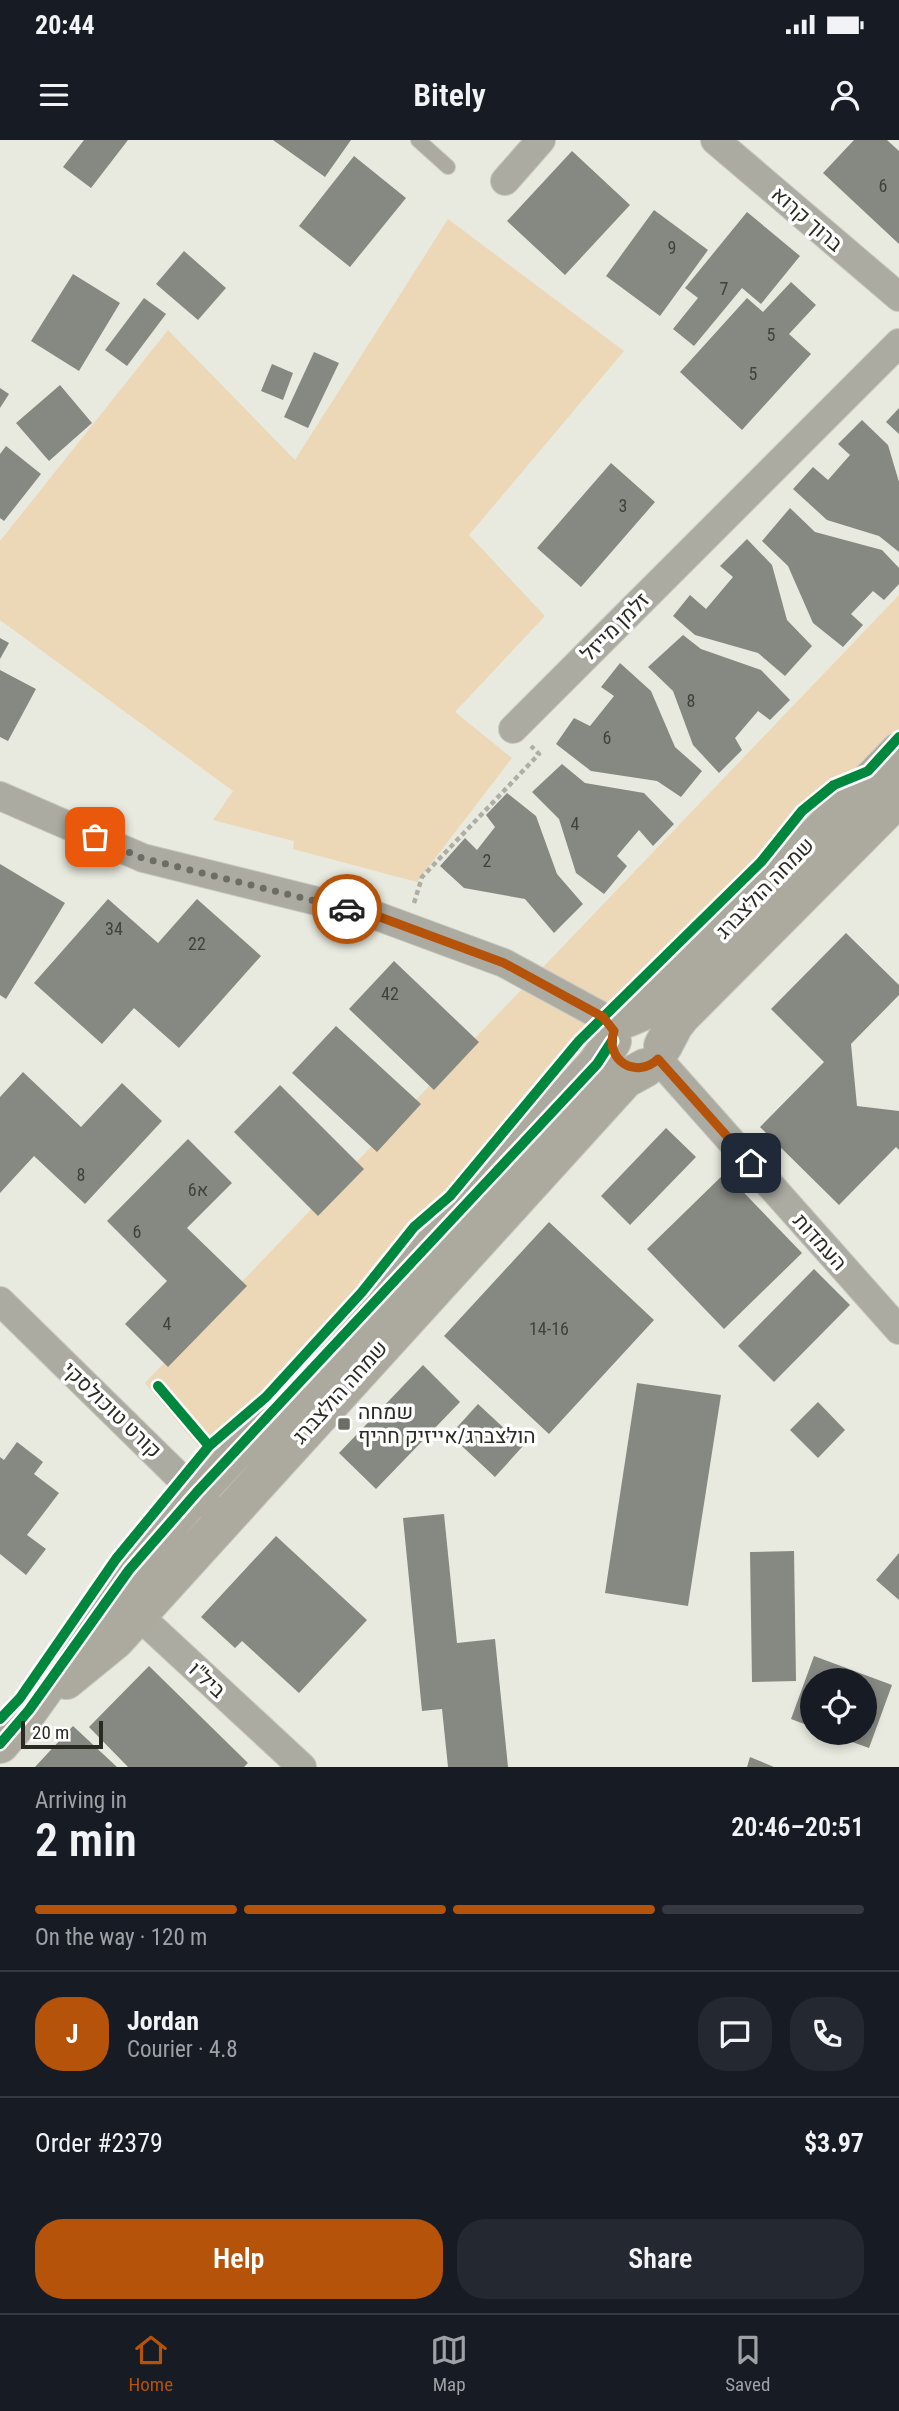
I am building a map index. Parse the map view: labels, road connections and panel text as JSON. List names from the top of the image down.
{
  "streets": {
    "street": [
      "ברוך קרוא",
      "זלמן מייזל",
      "שמחה הולצברג",
      "העמדות",
      "קורט טוכולסקי",
      "ביל\"ו"
    ]
  },
  "crossings": [
    ["שמחה הולצברג", "העמדות"],
    ["שמחה הולצברג", "קורט טוכולסקי"],
    ["שמחה הולצברג", "ביל\"ו"]
  ],
  "places": {
    "transit": ["שמחה הולצברג/אייזיק חריף"]
  },
  "house_numbers": [
    "6",
    "9",
    "7",
    "5",
    "5",
    "3",
    "8",
    "6",
    "4",
    "2",
    "34",
    "22",
    "42",
    "8",
    "6א",
    "6",
    "4",
    "14-16"
  ],
  "scale_bar": "20 m",
  "page": {
    "status": "20:44",
    "header": "Bitely",
    "scale": "20 m",
    "heading": ["2 min", "Arriving in", "20:46–20:51"],
    "panel": [
      "Jordan",
      "Courier · 4.8",
      "Order #2379",
      "$3.97"
    ],
    "bar": "On the way · 120 m",
    "round": "J",
    "buttons": ["Help", "Share"],
    "tabs": ["Home", "Map", "Saved"]
  }
}
